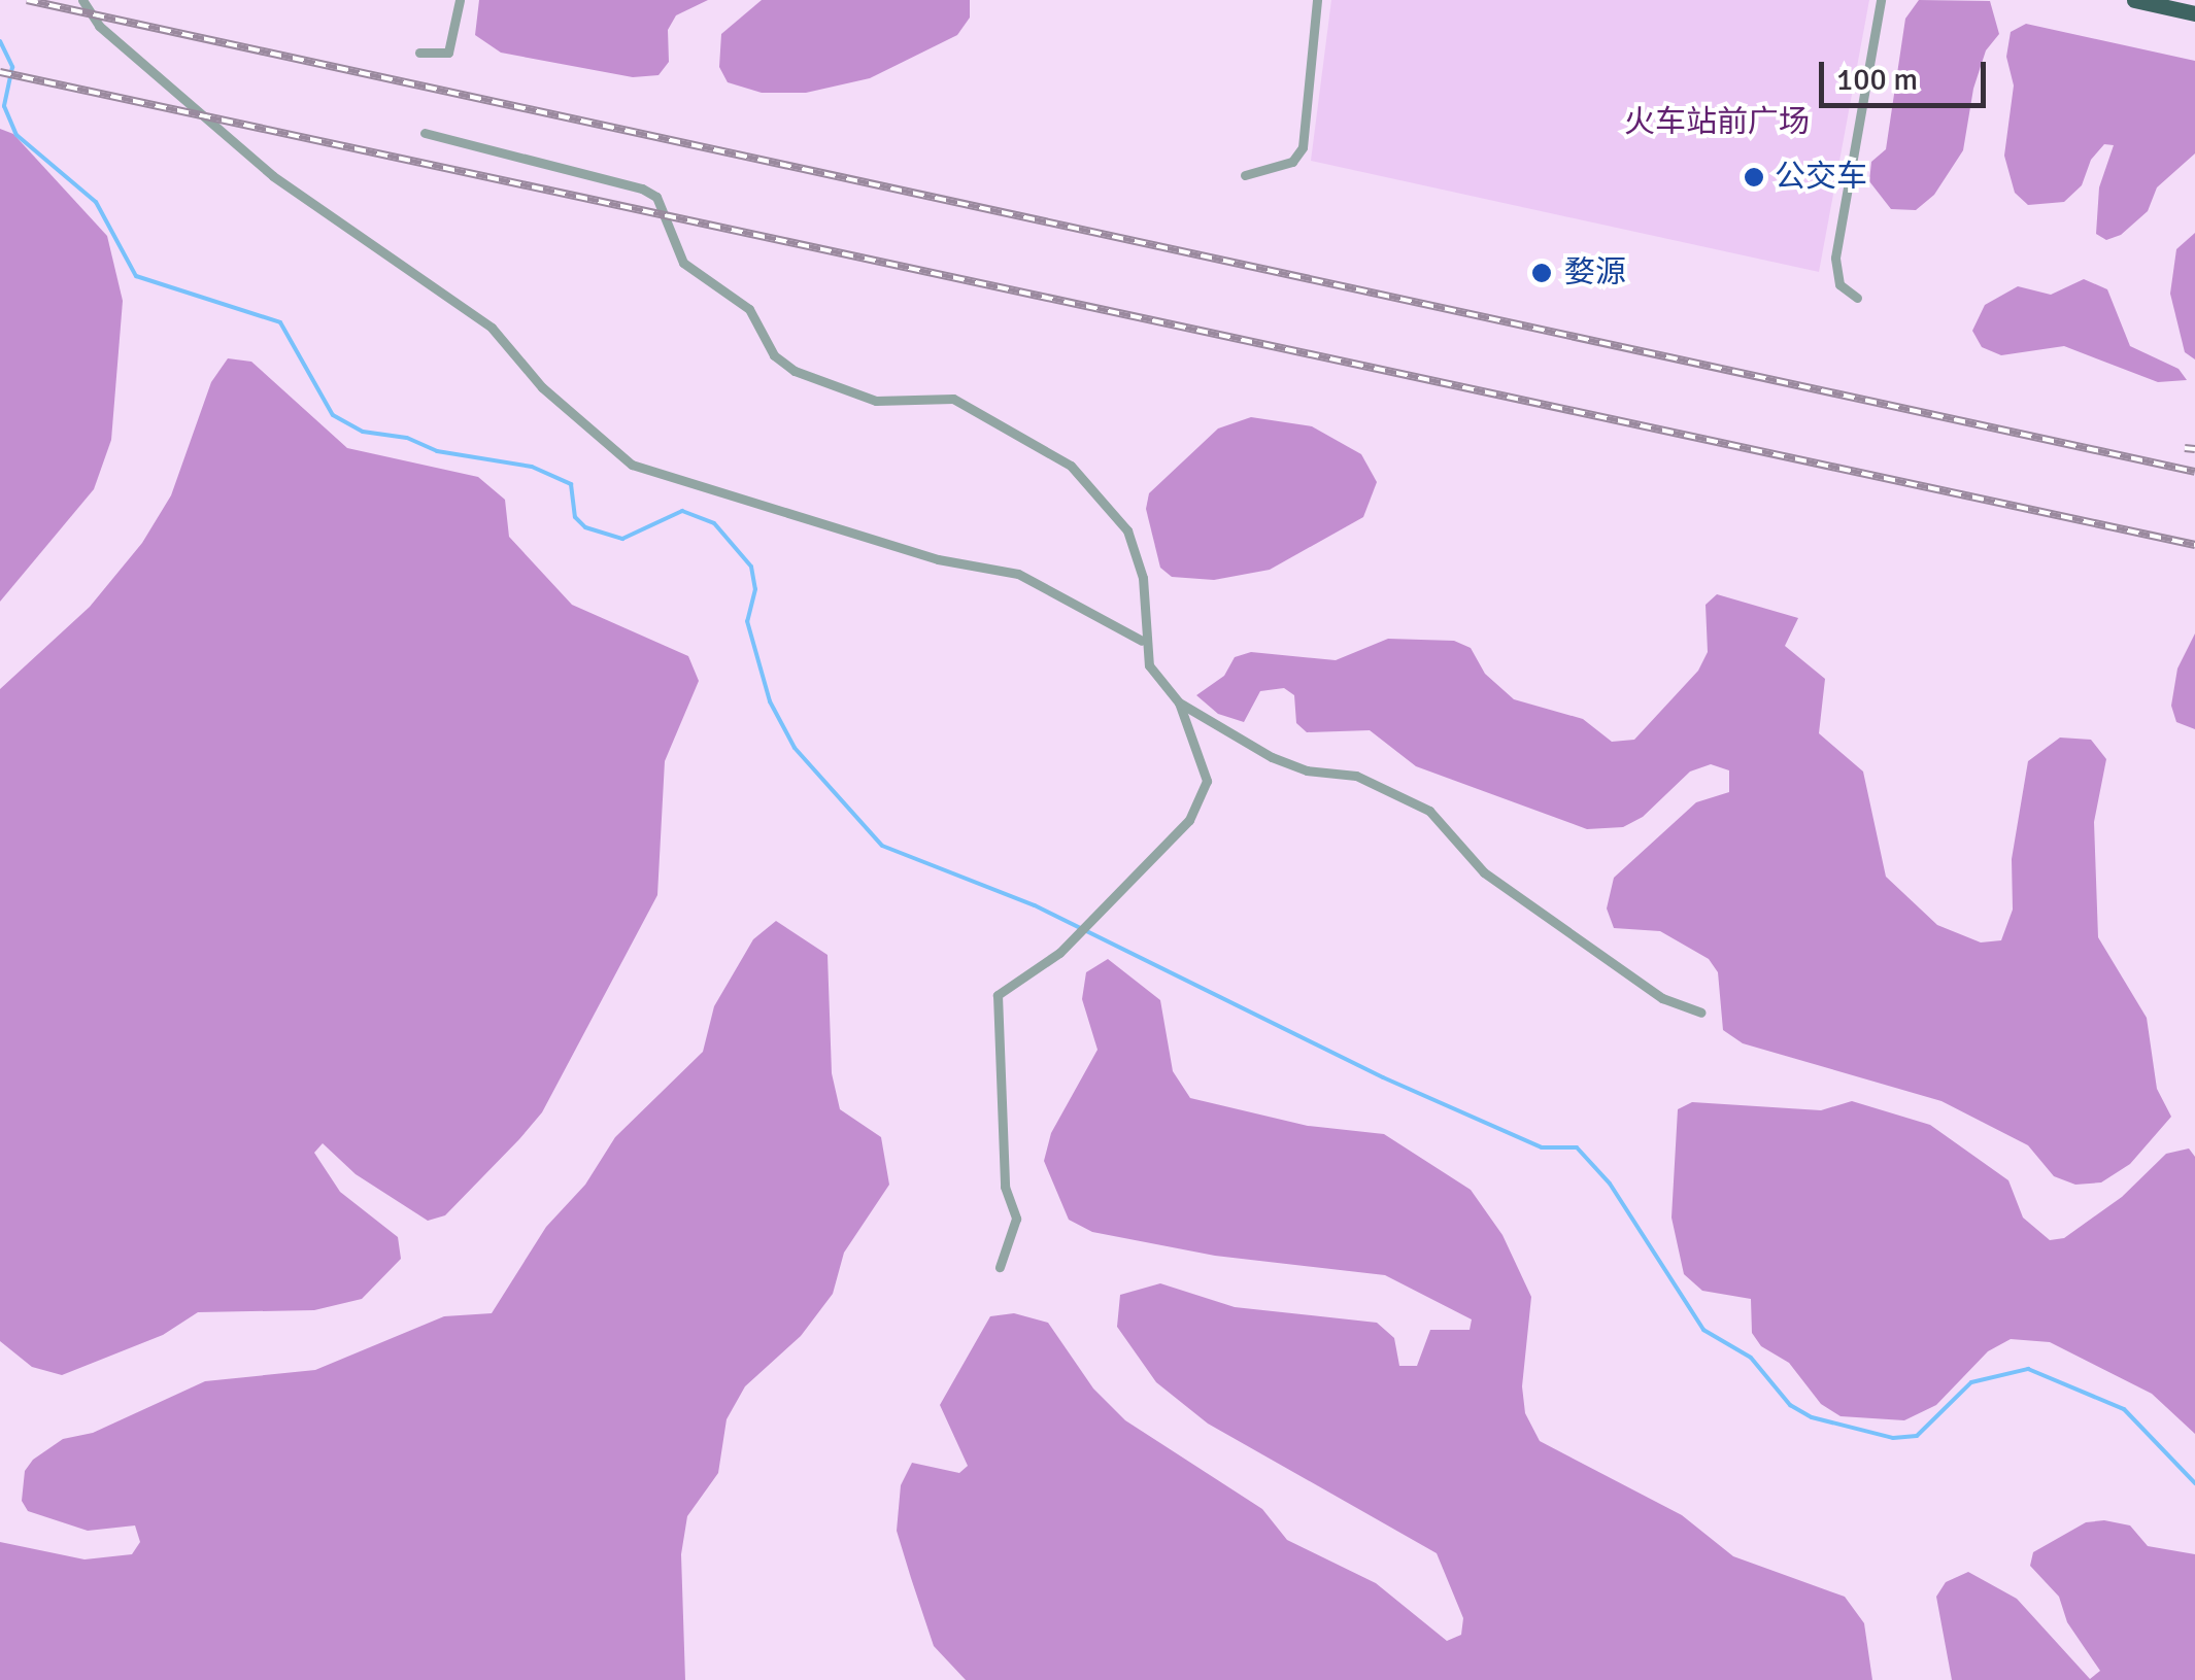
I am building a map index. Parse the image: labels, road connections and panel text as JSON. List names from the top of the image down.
{
  "parks": ["火车站前广场"],
  "places": ["公交车", "婺源"],
  "scale_bar": "100 m"
}
